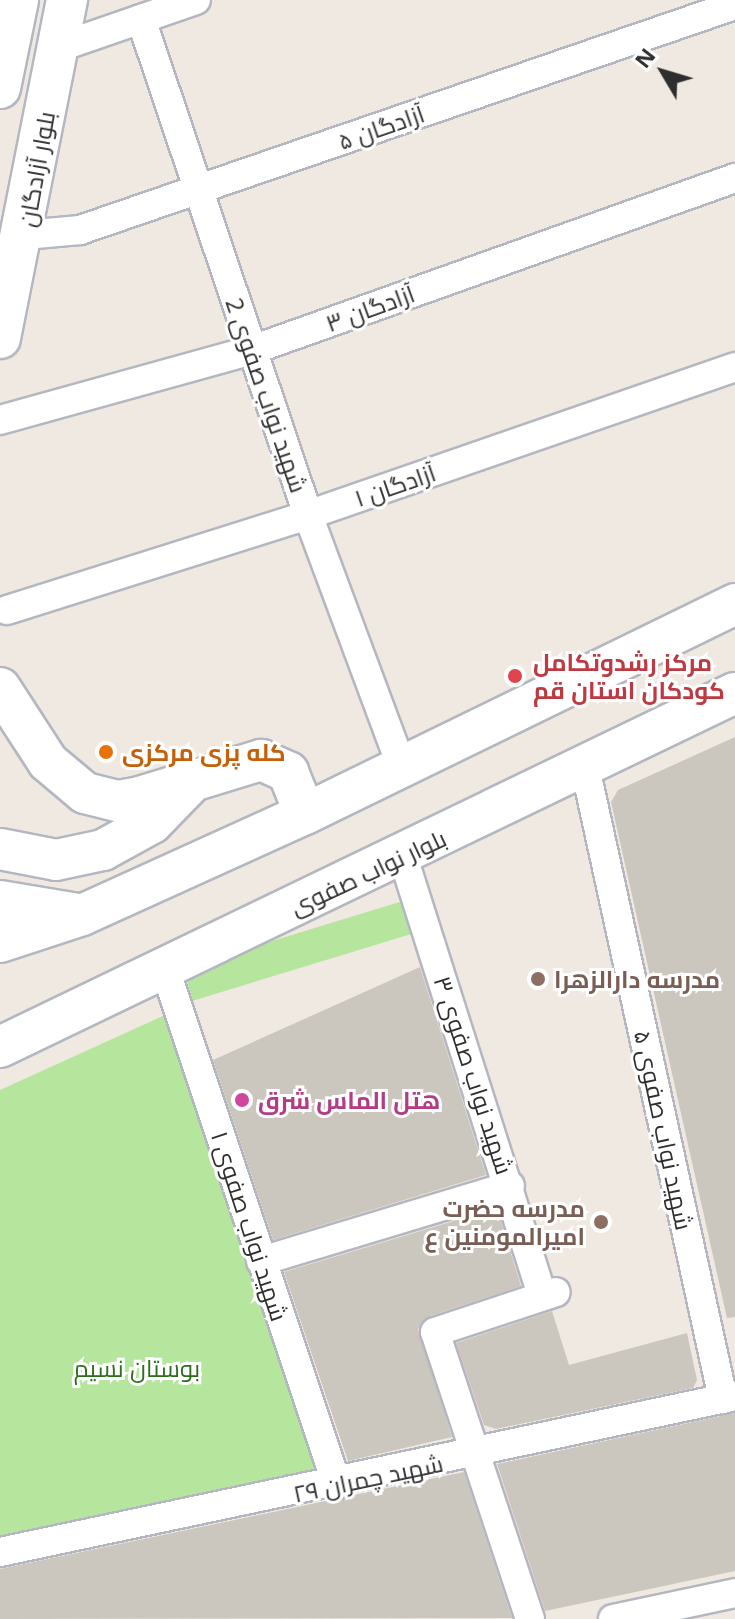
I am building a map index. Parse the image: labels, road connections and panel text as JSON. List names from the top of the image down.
{
  "streets": {
    "main road": ["بلوار آزادگان", "بلوار نواب صفوی"],
    "street": [
      "آزادگان ۵",
      "آزادگان ۳",
      "شهید نواب صفوی 2",
      "آزادگان ۱",
      "شهید نواب صفوی ۳",
      "شهید نواب صفوی ۵",
      "شهید نواب صفوی ۱",
      "شهید چمران ۲۹"
    ]
  },
  "crossings": [
    ["آزادگان ۵", "بلوار آزادگان"],
    ["آزادگان ۵", "شهید نواب صفوی 2"],
    ["آزادگان ۳", "شهید نواب صفوی 2"],
    ["شهید نواب صفوی 2", "آزادگان ۱"],
    ["بلوار نواب صفوی", "شهید نواب صفوی ۳"],
    ["بلوار نواب صفوی", "شهید نواب صفوی ۵"],
    ["بلوار نواب صفوی", "شهید نواب صفوی ۱"],
    ["شهید نواب صفوی ۳", "شهید چمران ۲۹"],
    ["شهید نواب صفوی ۵", "شهید چمران ۲۹"],
    ["شهید نواب صفوی ۱", "شهید چمران ۲۹"]
  ],
  "parks": ["بوستان نسیم"],
  "places": [
    "مرکز رشدوتکامل کودکان استان قم",
    "کله پزی مرکزی",
    "مدرسه دارالزهرا",
    "هتل الماس شرق",
    "مدرسه حضرت امیرالمومنین ع"
  ],
  "north": "top left"
}
